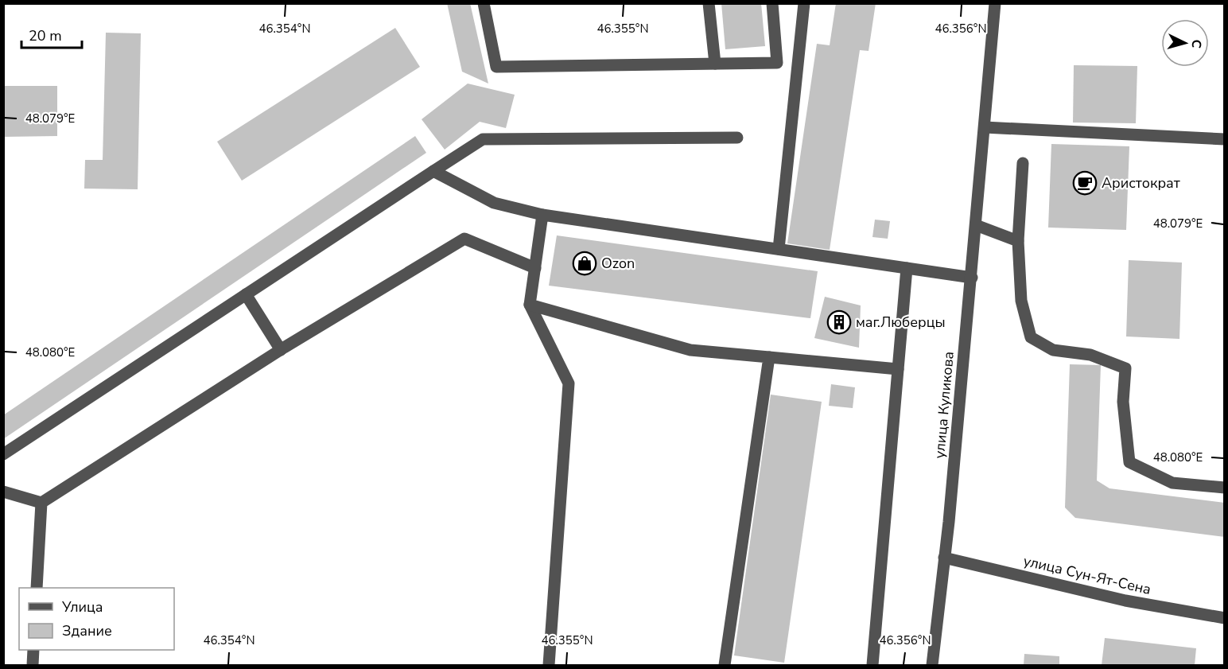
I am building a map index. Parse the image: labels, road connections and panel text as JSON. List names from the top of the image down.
{
  "streets": {
    "street": ["улица Куликова", "улица Сун-Ят-Сена"]
  },
  "crossings": [
    ["улица Куликова", "улица Сун-Ят-Сена"]
  ],
  "places": {
    "cafe": ["Аристократ"],
    "shop": ["Ozon"],
    "building": ["маг.Люберцы"]
  },
  "legend": ["Улица", "Здание"],
  "scale_bar": "20 m",
  "north": "right",
  "coordinates": [
    "46.354°N",
    "46.355°N",
    "46.356°N",
    "48.079°E",
    "48.080°E"
  ]
}
